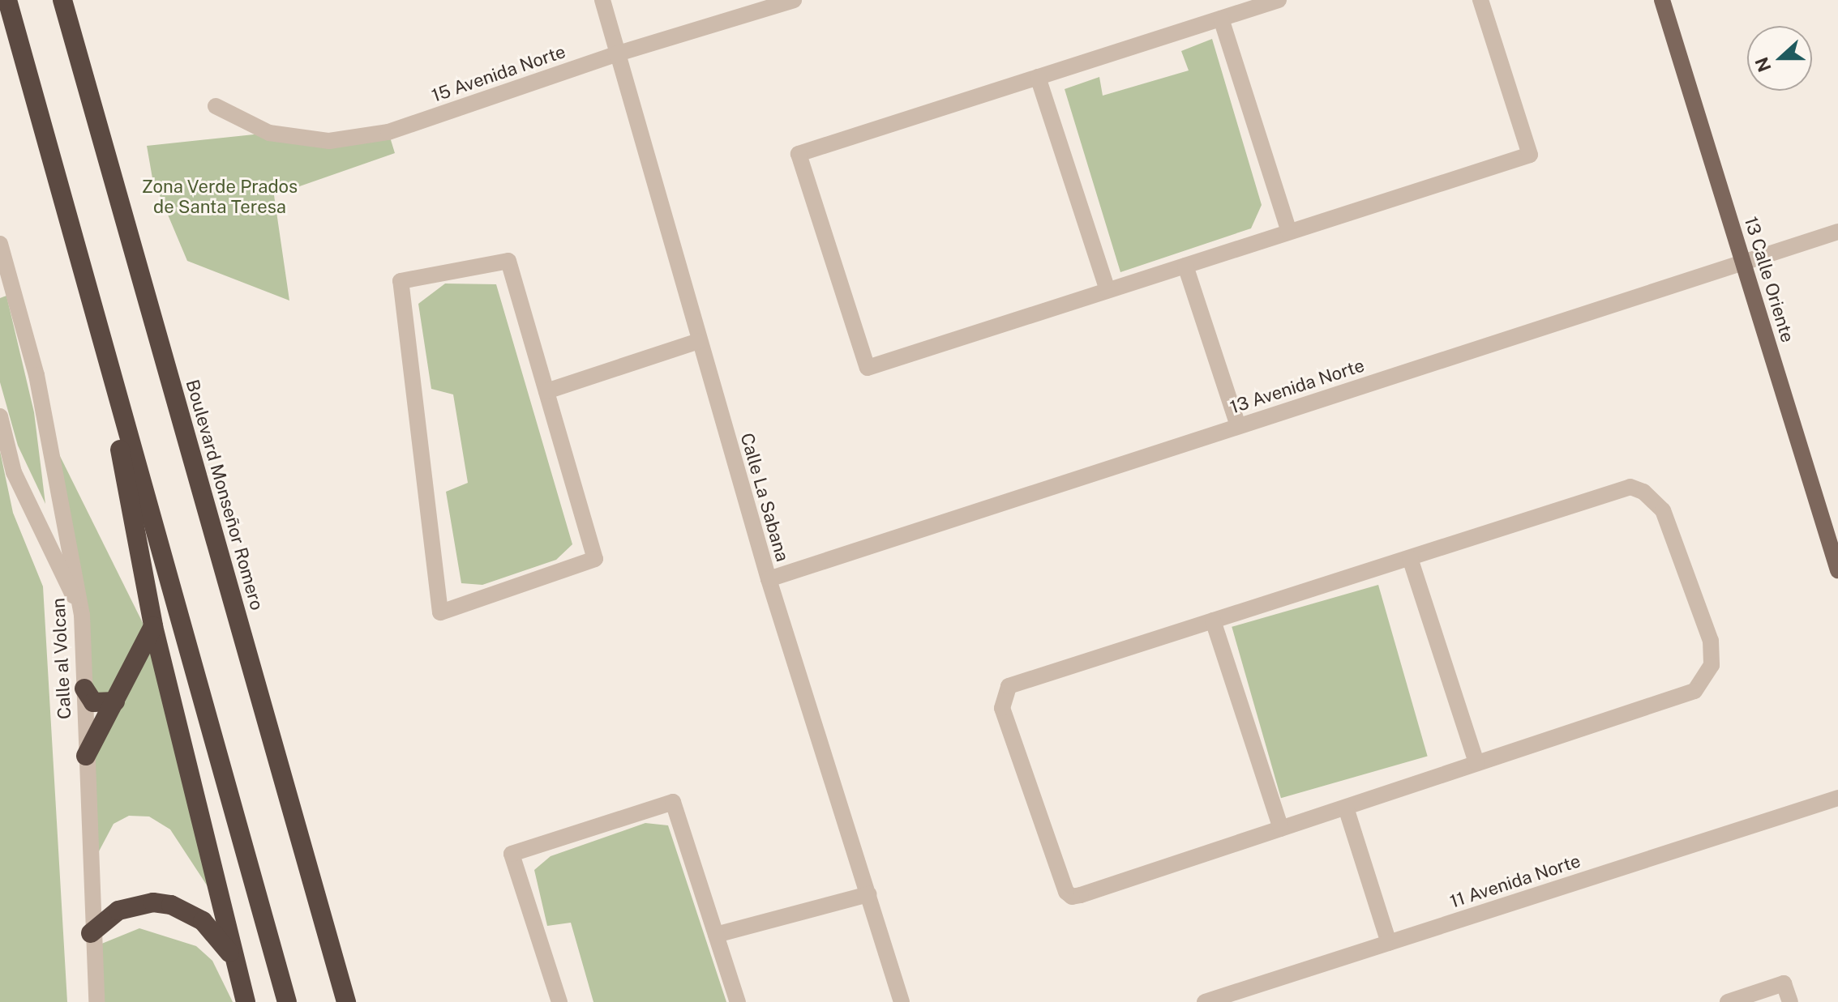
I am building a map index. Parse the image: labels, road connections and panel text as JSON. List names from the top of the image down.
{
  "streets": {
    "highway": ["Boulevard Monseñor Romero"],
    "main road": ["13 Calle Oriente"],
    "street": [
      "15 Avenida Norte",
      "13 Avenida Norte",
      "Calle La Sabana",
      "Calle al Volcan",
      "11 Avenida Norte"
    ]
  },
  "crossings": [
    ["15 Avenida Norte", "Calle La Sabana"],
    ["13 Calle Oriente", "13 Avenida Norte"],
    ["13 Avenida Norte", "Calle La Sabana"]
  ],
  "parks": ["Zona Verde Prados de Santa Teresa"],
  "north": "left"
}
